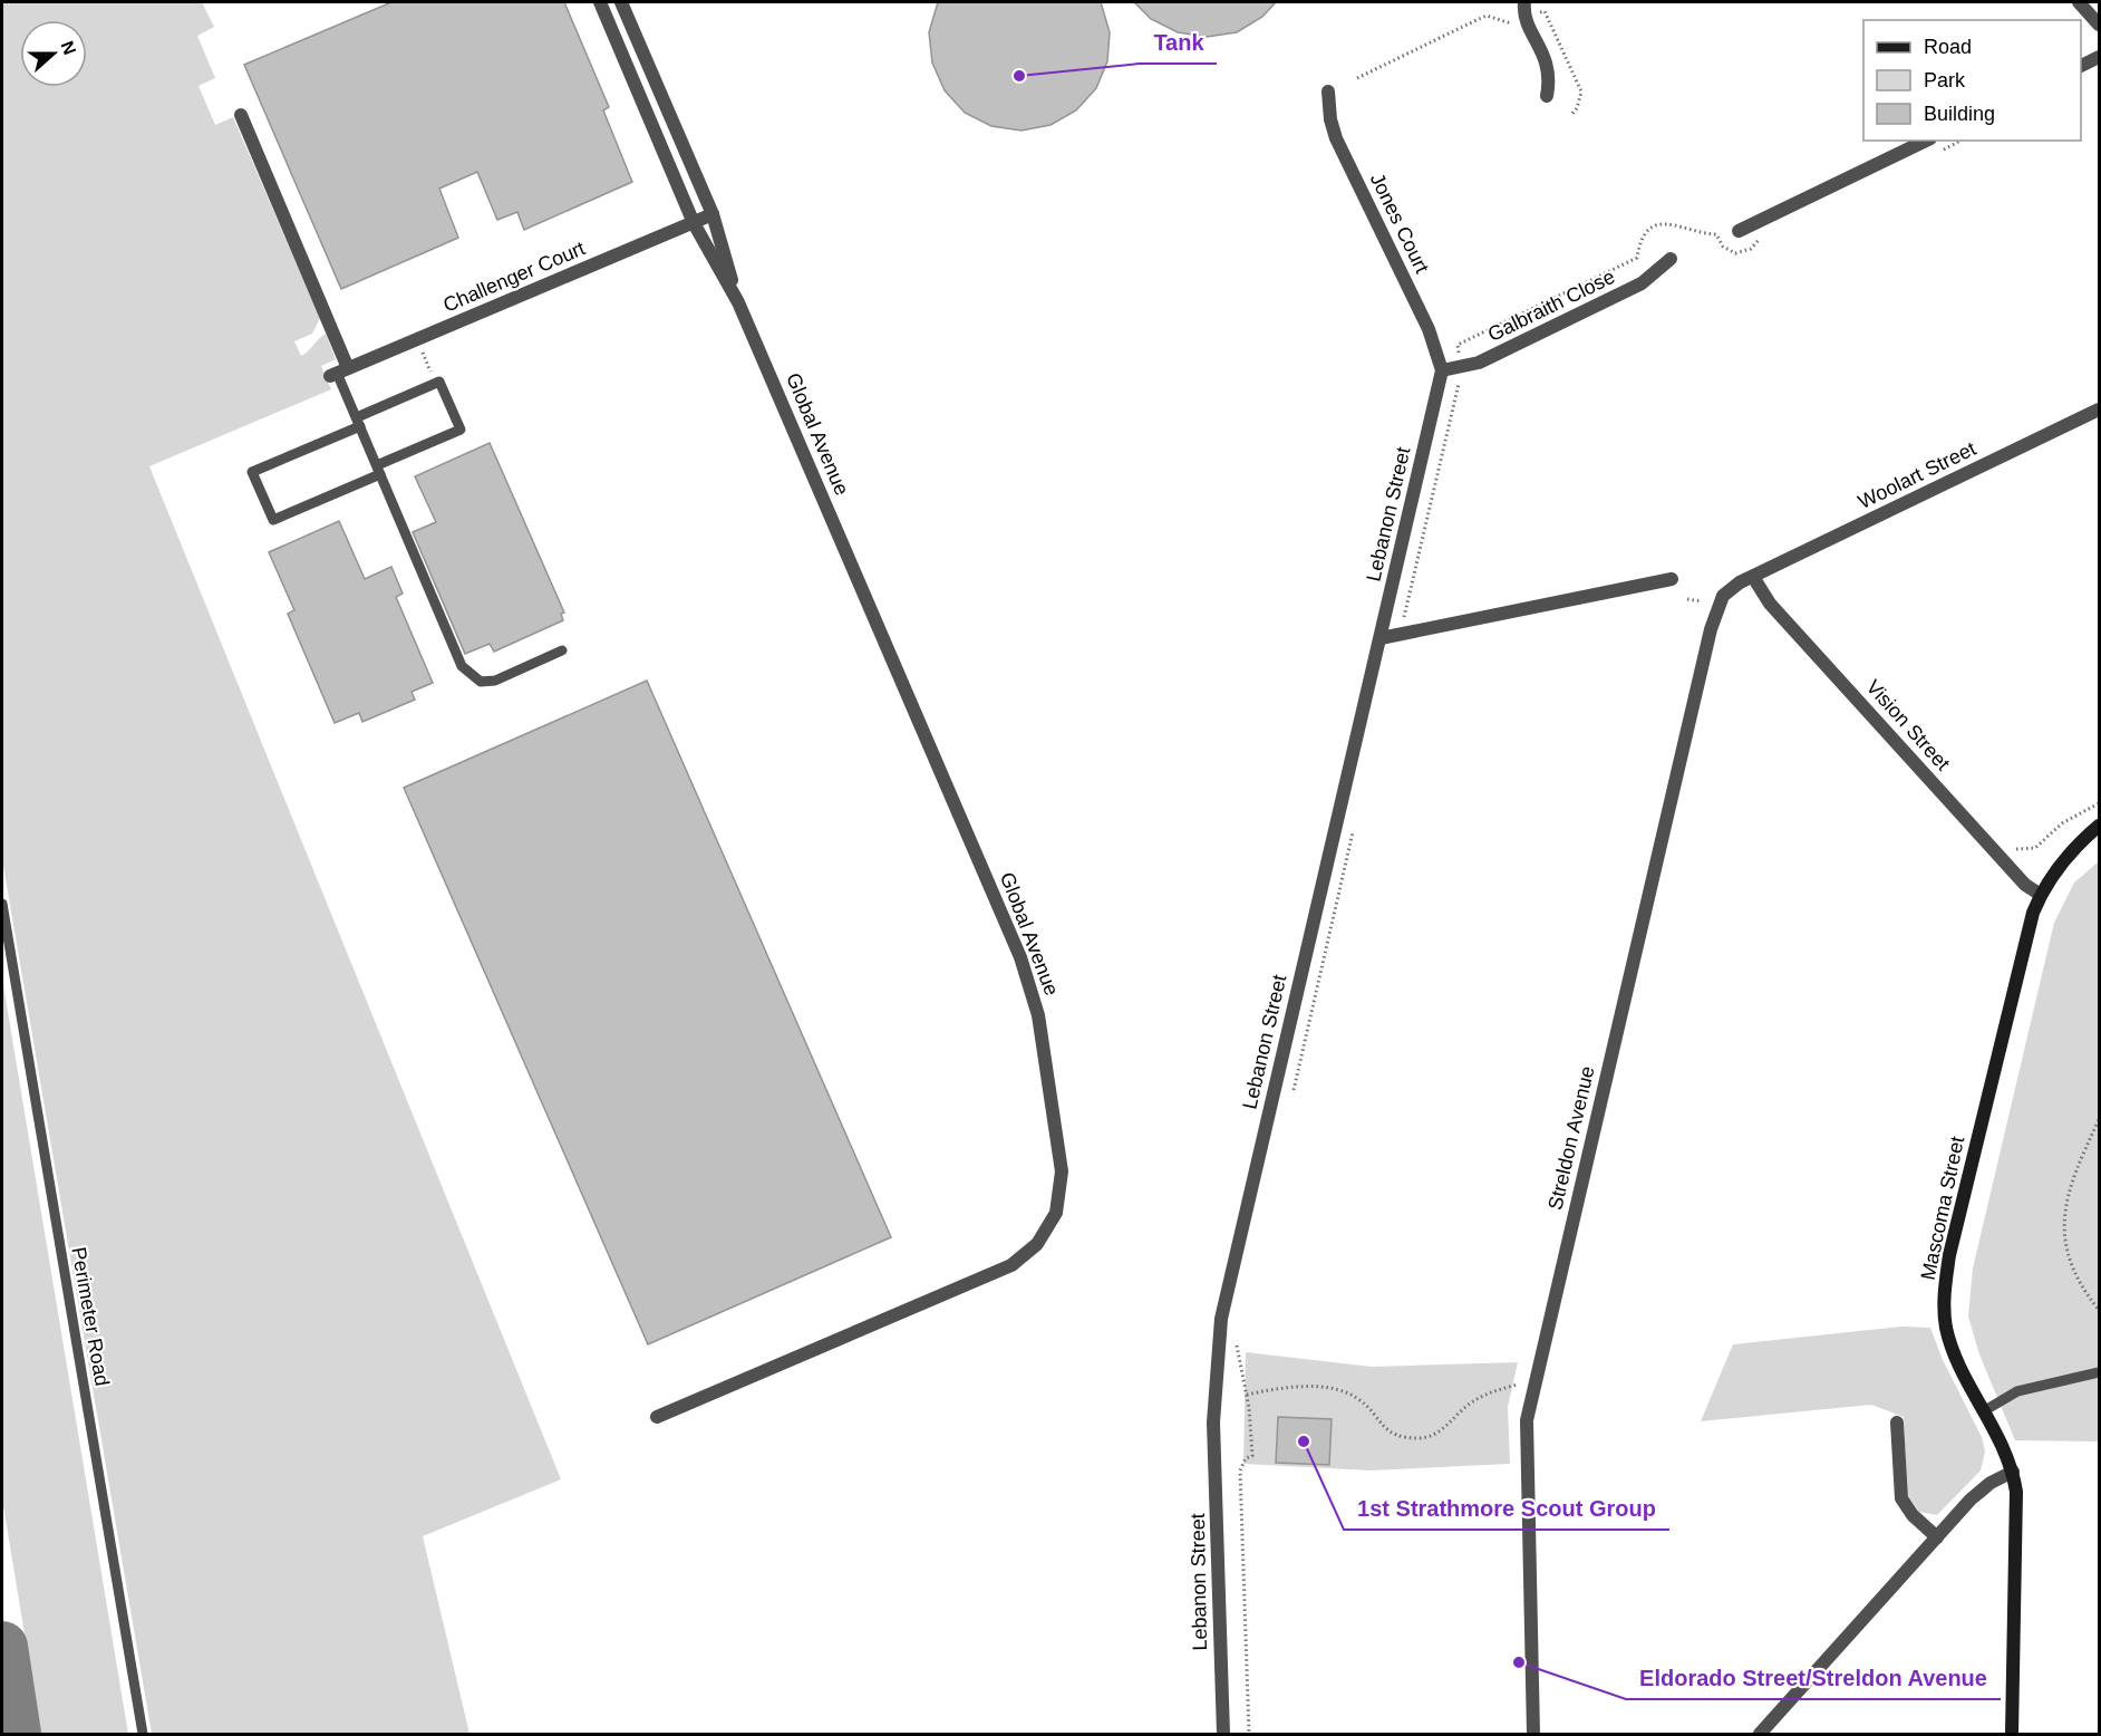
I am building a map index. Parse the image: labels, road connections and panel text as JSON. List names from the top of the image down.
{
  "streets": {
    "main road": ["Mascoma Street"],
    "street": [
      "Jones Court",
      "Challenger Court",
      "Galbraith Close",
      "Global Avenue",
      "Woolart Street",
      "Lebanon Street",
      "Vision Street",
      "Streldon Avenue"
    ],
    "lane": ["Perimeter Road"]
  },
  "crossings": [
    ["Jones Court", "Galbraith Close"],
    ["Jones Court", "Lebanon Street"],
    ["Challenger Court", "Global Avenue"],
    ["Galbraith Close", "Lebanon Street"],
    ["Woolart Street", "Vision Street"],
    ["Woolart Street", "Streldon Avenue"],
    ["Vision Street", "Streldon Avenue"],
    ["Vision Street", "Mascoma Street"]
  ],
  "places": ["Tank", "1st Strathmore Scout Group", "Eldorado Street/Streldon Avenue"],
  "legend": ["Road", "Park", "Building"],
  "north": "right"
}
